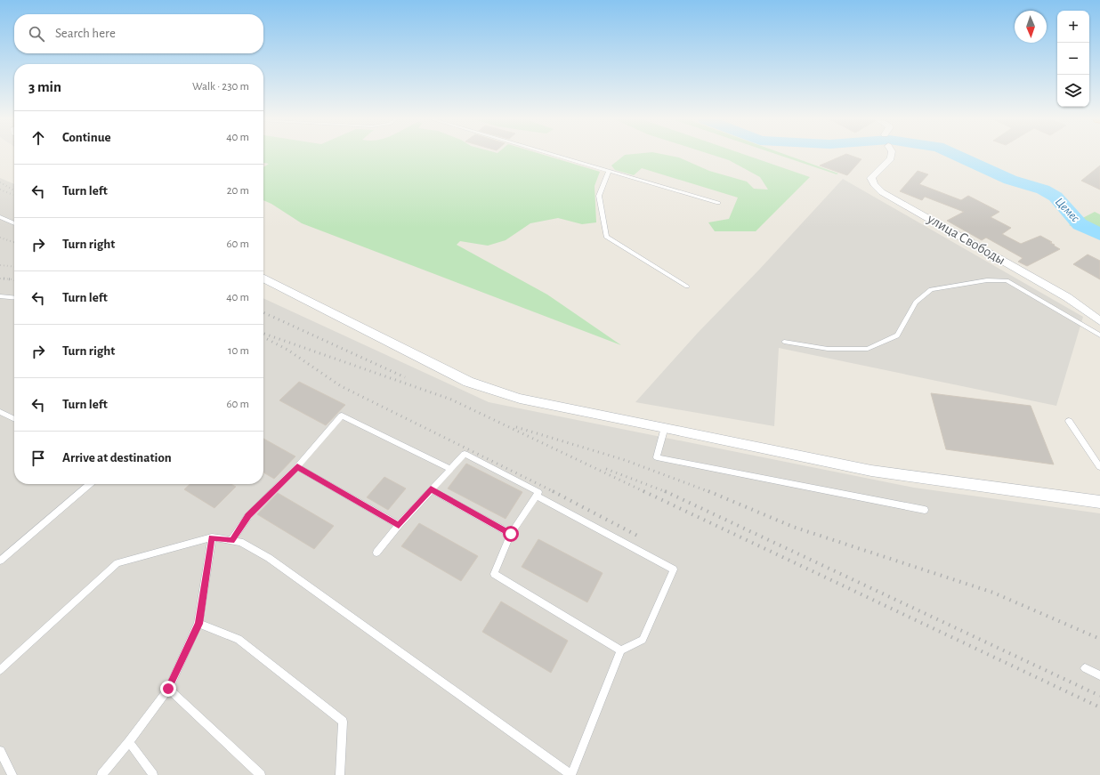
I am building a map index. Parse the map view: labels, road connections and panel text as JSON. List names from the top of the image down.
{
  "streets": {
    "street": ["улица Свободы"]
  },
  "water": ["Цемес"],
  "north": "bottom",
  "page": {
    "map_buttons": ["+", "−"],
    "search": "Search here",
    "heading": ["3 min", "Walk · 230 m"],
    "list": [
      ["Continue", "40 m"],
      ["Turn left", "20 m"],
      ["Turn right", "60 m"],
      ["Turn left", "40 m"],
      ["Turn right", "10 m"],
      ["Turn left", "60 m"],
      "Arrive at destination"
    ]
  }
}
